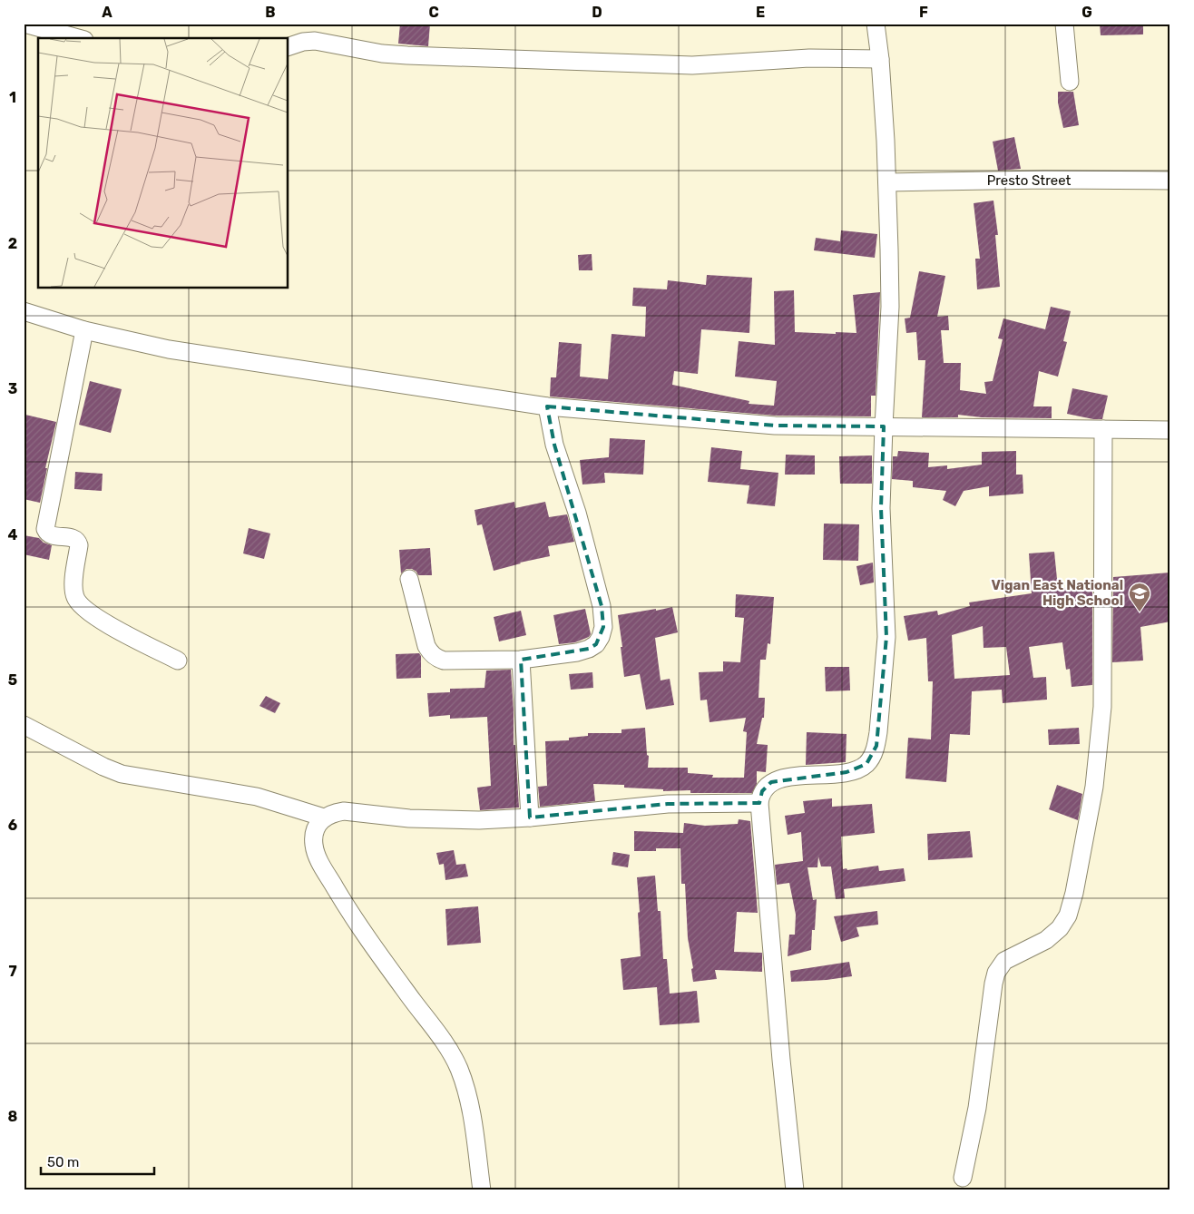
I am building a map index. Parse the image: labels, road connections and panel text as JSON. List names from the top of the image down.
{
  "streets": {
    "street": ["Presto Street"]
  },
  "places": {
    "school or university": ["Vigan East National High School"]
  },
  "scale_bar": "50 m",
  "grid": {
    "columns": [
      "A",
      "B",
      "C",
      "D",
      "E",
      "F",
      "G"
    ],
    "rows": [
      "1",
      "2",
      "3",
      "4",
      "5",
      "6",
      "7",
      "8"
    ]
  }
}
